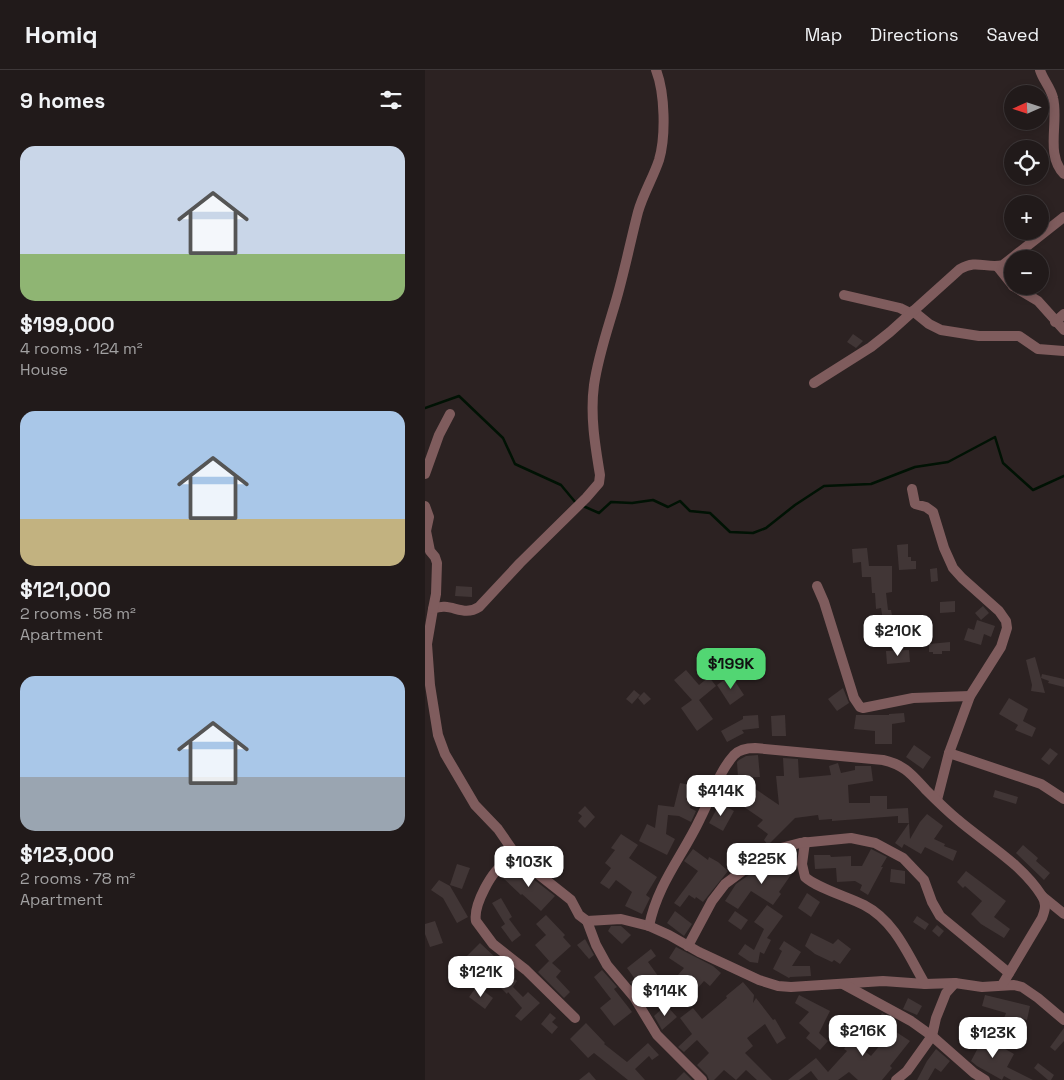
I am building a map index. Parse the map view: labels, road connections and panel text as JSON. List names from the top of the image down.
{
  "north": "left",
  "page": {
    "header": "Homiq",
    "nav": ["Map", "Directions", "Saved"],
    "heading": "9 homes",
    "map_buttons": ["+", "−"],
    "list": [
      {
        "name": "$199,000",
        "note": "4 rooms · 124 m² · House"
      },
      {
        "name": "$121,000",
        "note": "2 rooms · 58 m² · Apartment"
      },
      {
        "name": "$123,000",
        "note": "2 rooms · 78 m² · Apartment"
      }
    ],
    "price": [
      "$210K",
      "$199K",
      "$414K",
      "$225K",
      "$103K",
      "$121K",
      "$114K",
      "$216K",
      "$123K"
    ]
  }
}
